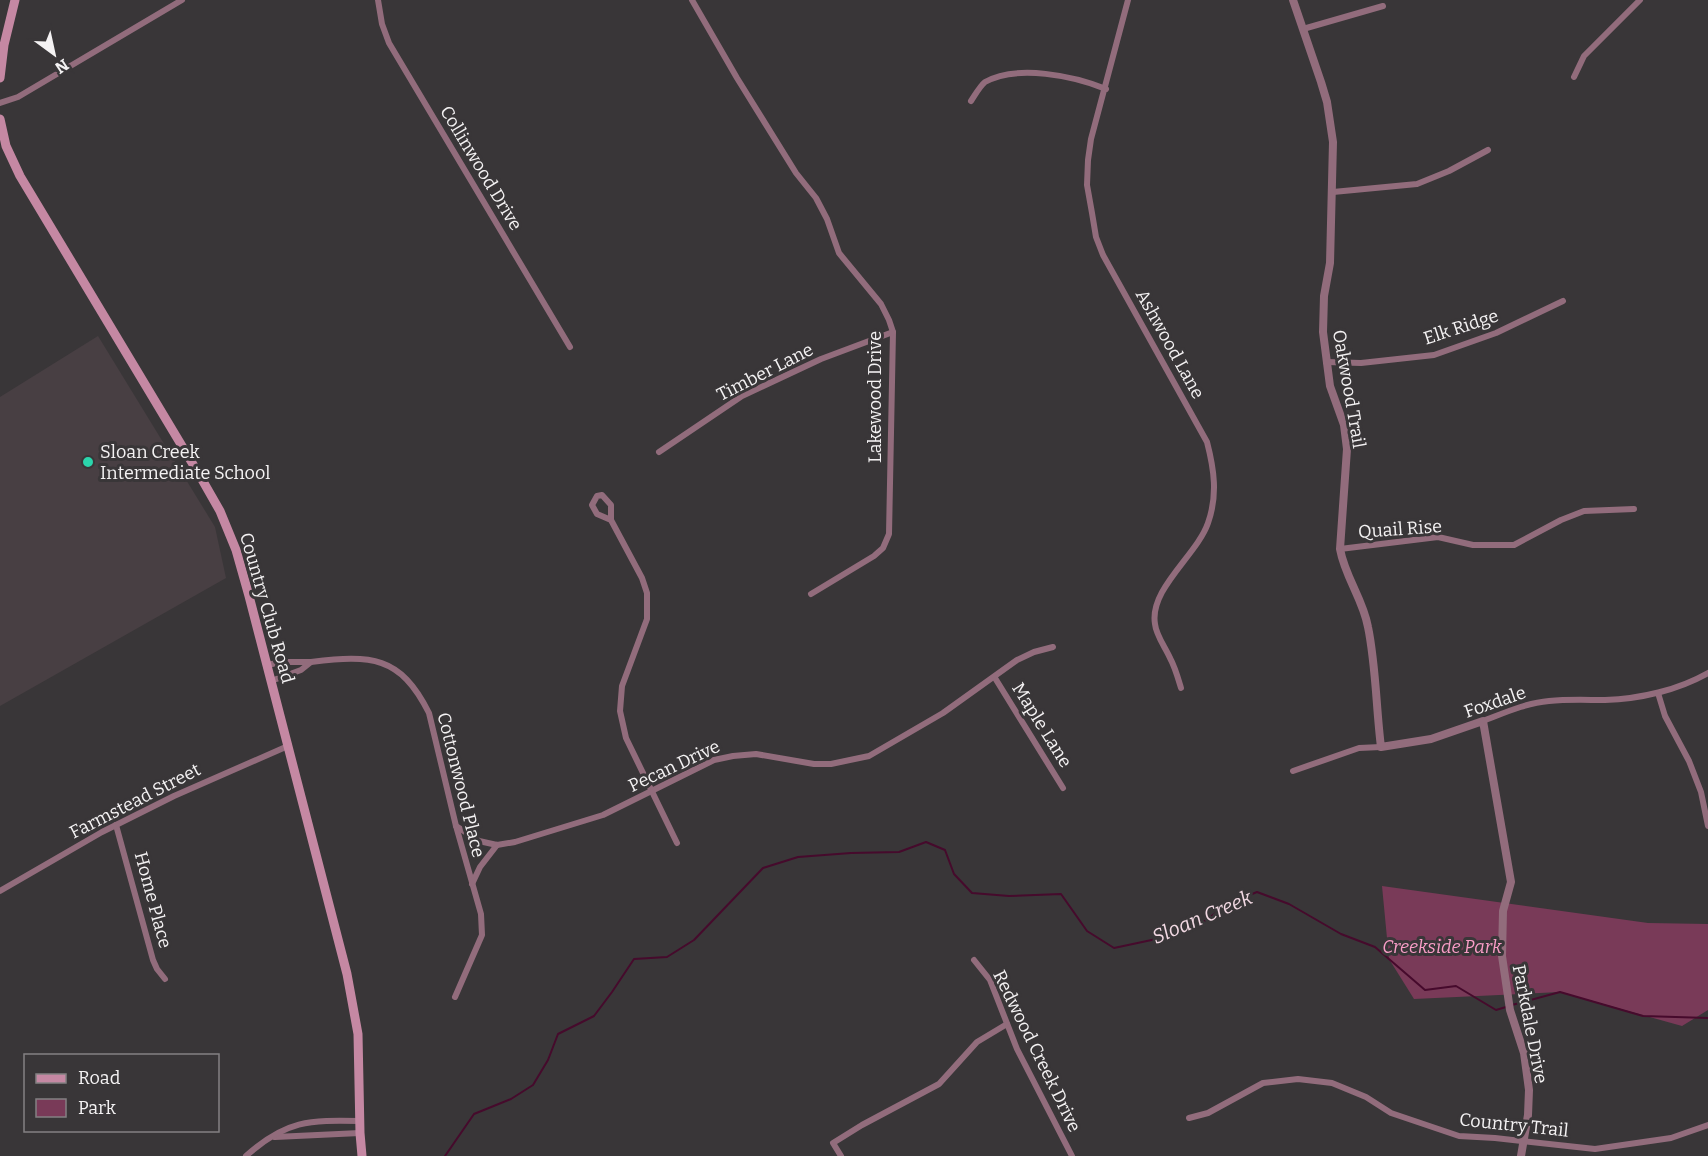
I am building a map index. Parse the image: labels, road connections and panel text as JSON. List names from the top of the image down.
{
  "streets": {
    "main road": ["Country Club Road"],
    "street": [
      "Collinwood Drive",
      "Elk Ridge",
      "Ashwood Lane",
      "Timber Lane",
      "Oakwood Trail",
      "Lakewood Drive",
      "Quail Rise",
      "Foxdale",
      "Maple Lane",
      "Pecan Drive",
      "Cottonwood Place",
      "Farmstead Street",
      "Home Place",
      "Parkdale Drive",
      "Redwood Creek Drive",
      "Country Trail"
    ]
  },
  "crossings": [
    ["Elk Ridge", "Oakwood Trail"],
    ["Timber Lane", "Lakewood Drive"],
    ["Oakwood Trail", "Quail Rise"],
    ["Oakwood Trail", "Foxdale"],
    ["Country Club Road", "Cottonwood Place"],
    ["Country Club Road", "Farmstead Street"],
    ["Foxdale", "Parkdale Drive"],
    ["Maple Lane", "Pecan Drive"],
    ["Farmstead Street", "Home Place"],
    ["Parkdale Drive", "Country Trail"]
  ],
  "water": ["Sloan Creek"],
  "parks": ["Creekside Park"],
  "places": ["Sloan Creek Intermediate School"],
  "legend": ["Road", "Park"],
  "north": "bottom right"
}
